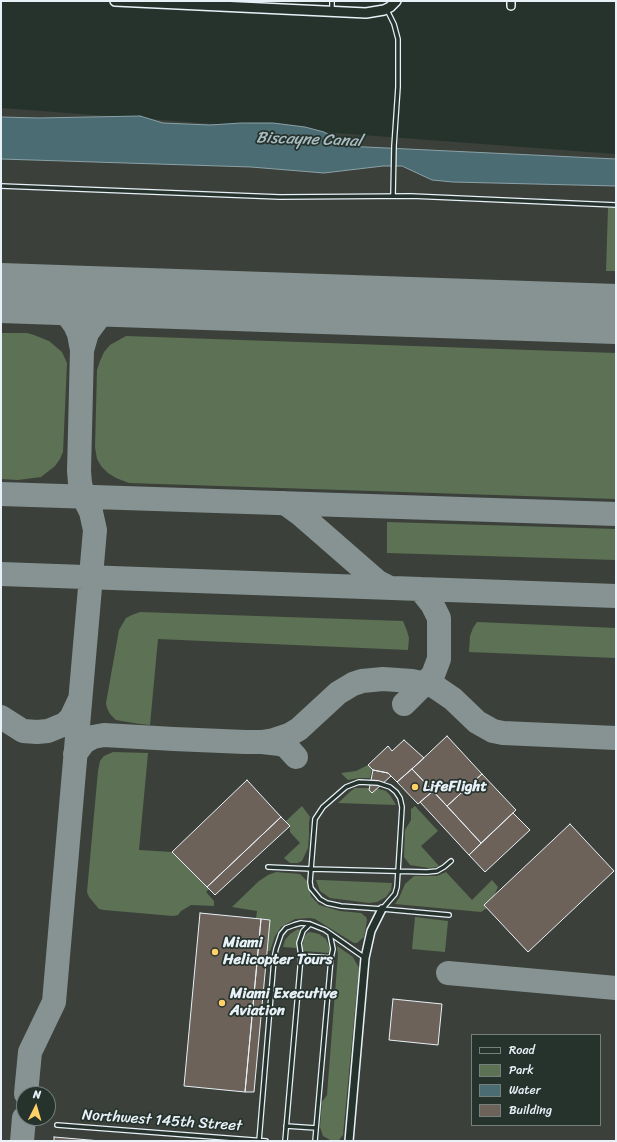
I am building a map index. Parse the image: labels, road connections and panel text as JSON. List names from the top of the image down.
{
  "streets": {
    "lane": ["Northwest 145th Street"]
  },
  "water": ["Biscayne Canal"],
  "places": ["LifeFlight", "Miami Helicopter Tours", "Miami Executive Aviation"],
  "legend": [
    "Road",
    "Park",
    "Water",
    "Building"
  ],
  "north": "top"
}
